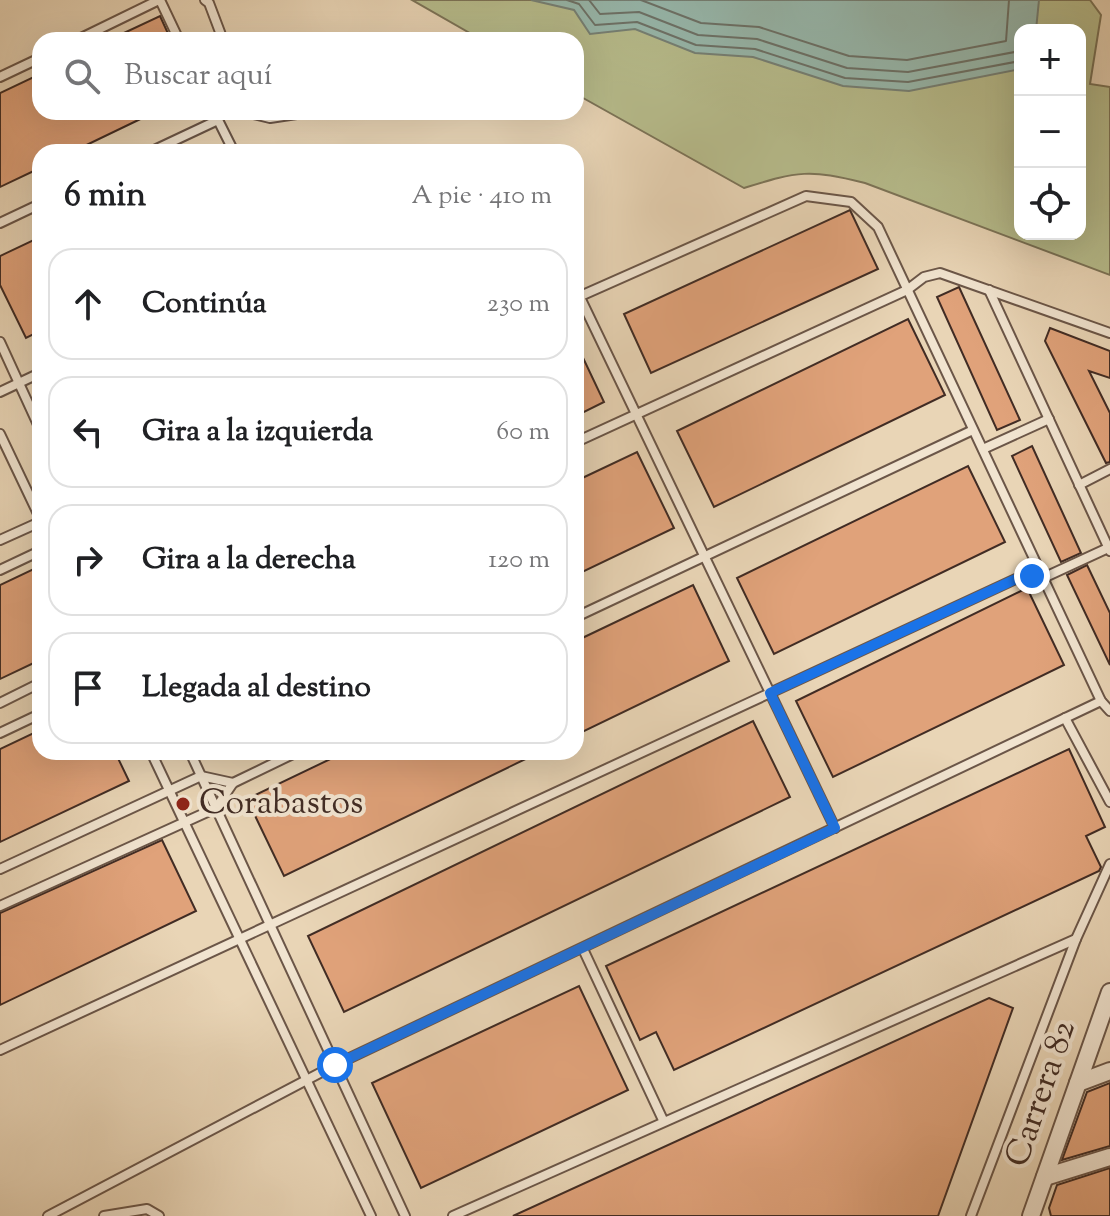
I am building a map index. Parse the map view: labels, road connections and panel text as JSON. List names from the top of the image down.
{
  "streets": {
    "street": ["Carrera 82"]
  },
  "places": ["Corabastos"],
  "page": {
    "map_buttons": ["+", "−"],
    "search": "Buscar aquí",
    "heading": ["6 min", "A pie · 410 m"],
    "list": [
      ["Continúa", "230 m"],
      ["Gira a la izquierda", "60 m"],
      ["Gira a la derecha", "120 m"],
      "Llegada al destino"
    ]
  }
}
